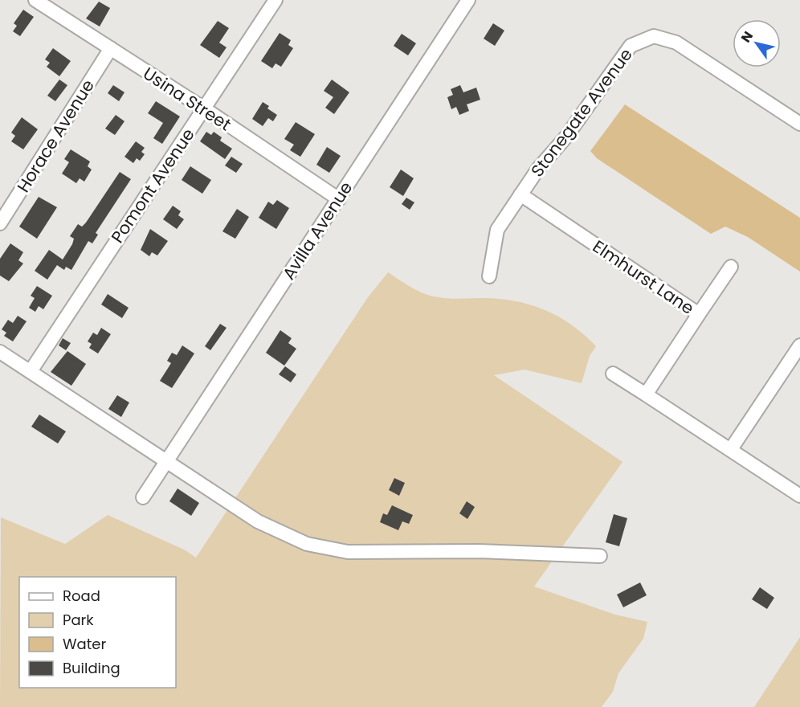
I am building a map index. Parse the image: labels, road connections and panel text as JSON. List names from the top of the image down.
{
  "streets": {
    "street": [
      "Usina Street",
      "Stonegate Avenue",
      "Horace Avenue",
      "Pomont Avenue",
      "Avilla Avenue",
      "Elmhurst Lane"
    ]
  },
  "crossings": [
    ["Usina Street", "Horace Avenue"],
    ["Usina Street", "Pomont Avenue"],
    ["Usina Street", "Avilla Avenue"],
    ["Stonegate Avenue", "Elmhurst Lane"]
  ],
  "legend": [
    "Road",
    "Park",
    "Water",
    "Building"
  ],
  "north": "top left"
}
